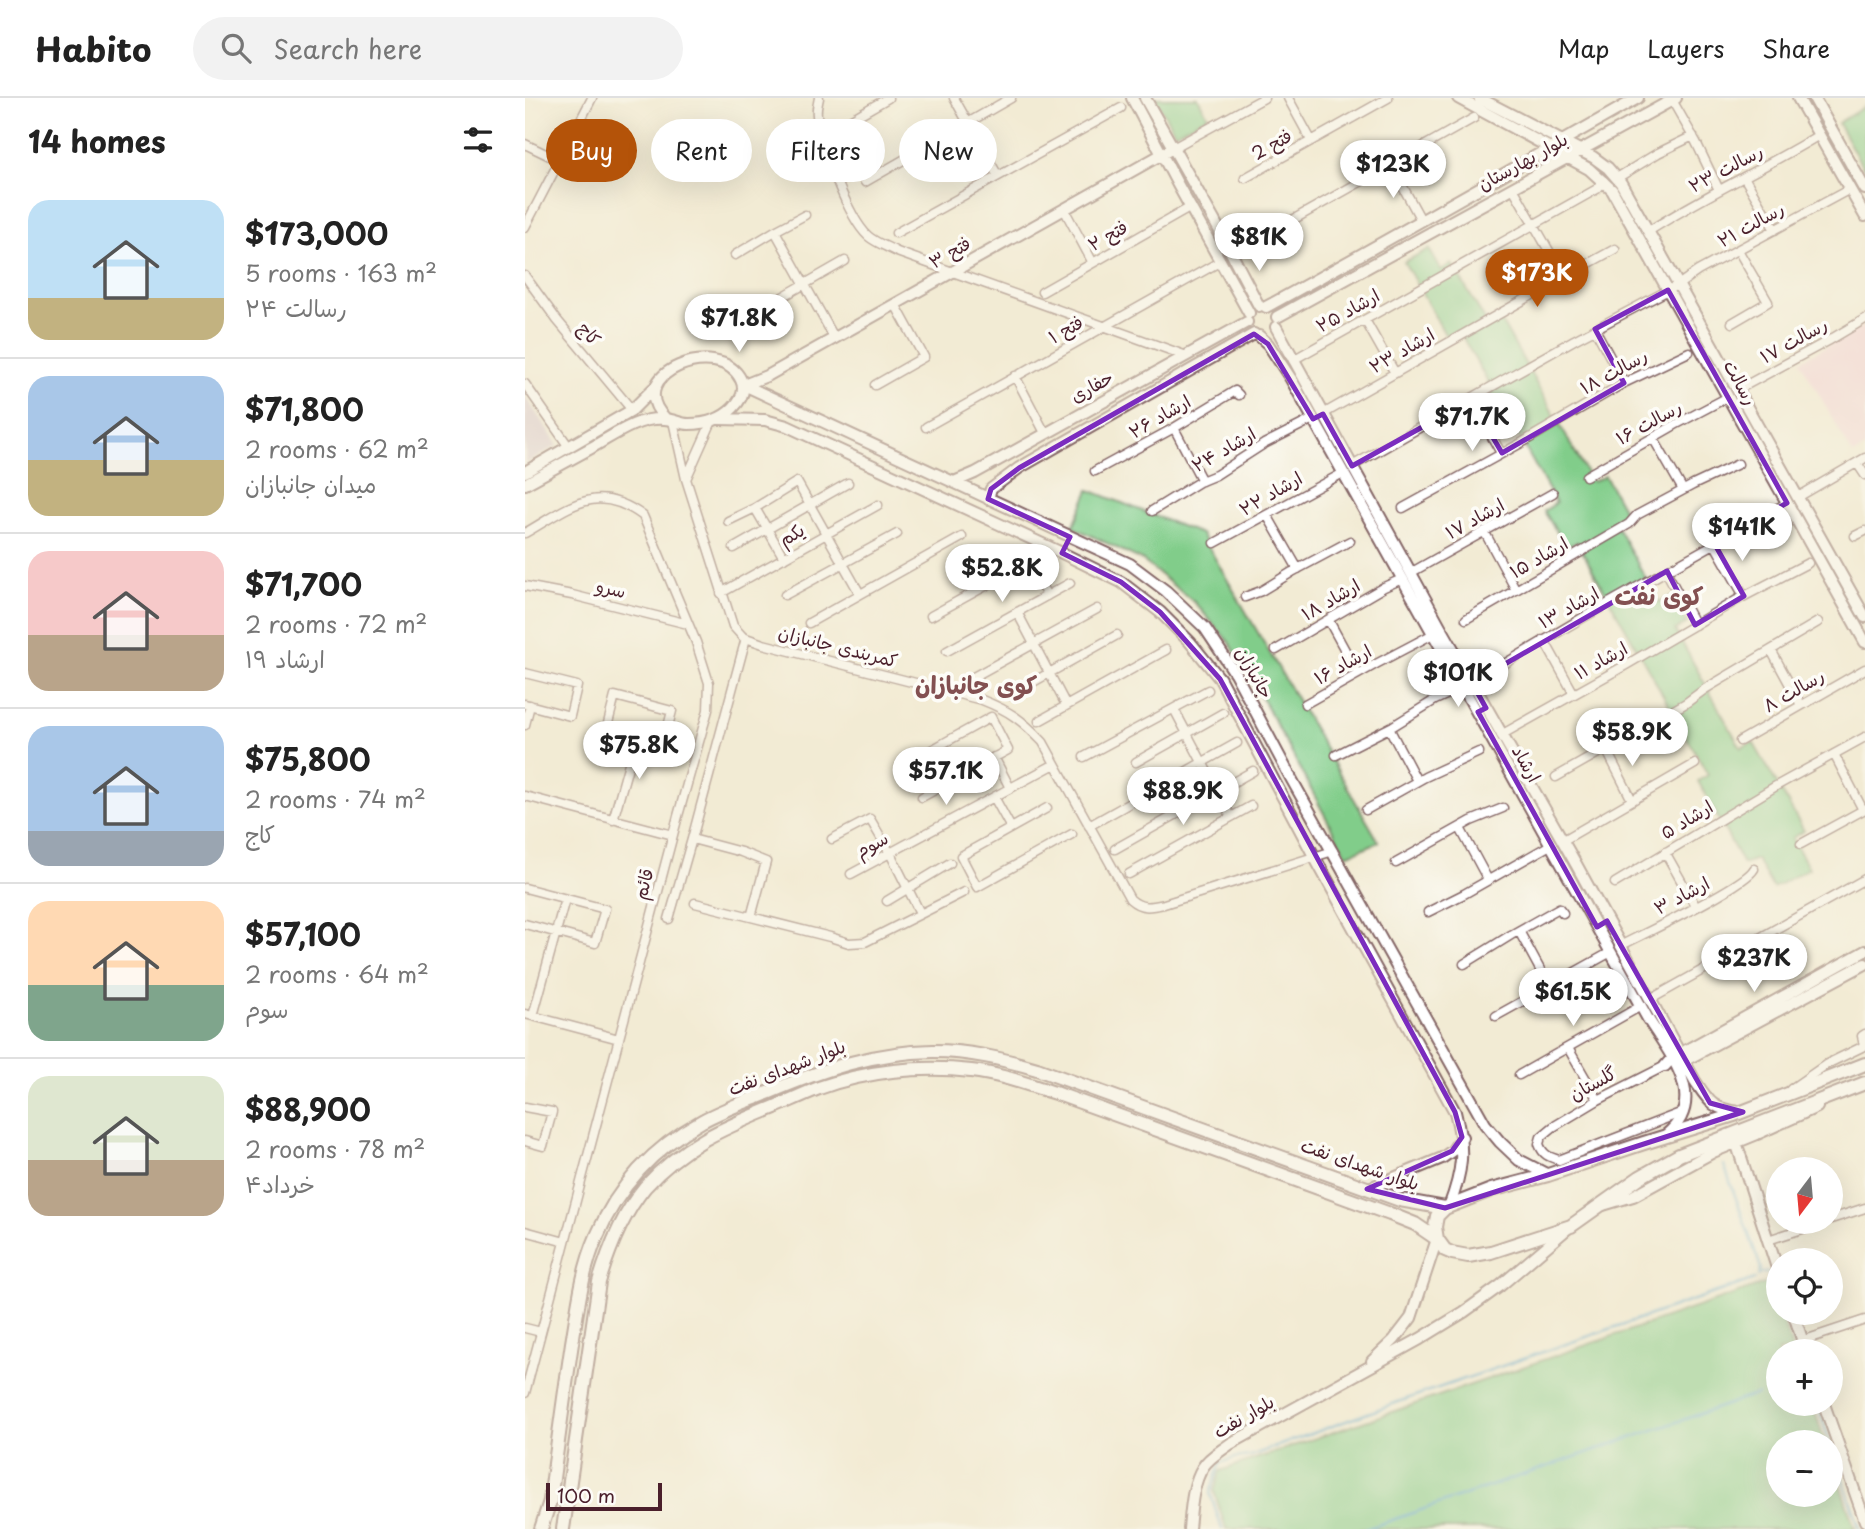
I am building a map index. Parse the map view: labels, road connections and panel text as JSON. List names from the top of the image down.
{
  "streets": {
    "main road": ["بلوار شهدای نفت"],
    "street": [
      "فتح 2",
      "بلوار بهارستان",
      "رسالت ۲۳",
      "رسالت ۲۱",
      "فتح ۲",
      "فتح ۳",
      "ارشاد ۲۵",
      "فتح ۱",
      "کاج",
      "رسالت ۱۷",
      "ارشاد ۲۳",
      "رسالت ۱۸",
      "رسالت",
      "حفاری",
      "ارشاد ۲۶",
      "رسالت ۱۶",
      "ارشاد ۲۴",
      "ارشاد ۲۲",
      "ارشاد ۱۷",
      "یکم",
      "ارشاد ۱۵",
      "سرو",
      "ارشاد ۱۸",
      "ارشاد ۱۳",
      "کمربندی جانبازان",
      "ارشاد ۱۱",
      "ارشاد ۱۶",
      "جانبازان",
      "رسالت ۸",
      "ارشاد",
      "ارشاد ۵",
      "سوم",
      "قائم",
      "ارشاد ۳",
      "گلستان",
      "بلوار نفت"
    ]
  },
  "crossings": [
    ["بلوار بهارستان", "رسالت"],
    ["بلوار بهارستان", "حفاری"],
    ["بلوار بهارستان", "ارشاد"],
    ["رسالت ۲۳", "رسالت"],
    ["رسالت ۲۱", "رسالت"],
    ["رسالت ۲۱", "ارشاد ۲۲"],
    ["فتح ۳", "جانبازان"],
    ["ارشاد ۲۵", "رسالت"],
    ["ارشاد ۲۵", "ارشاد"],
    ["رسالت ۱۷", "رسالت"],
    ["رسالت ۱۷", "رسالت ۱۶"],
    ["ارشاد ۲۳", "ارشاد ۲۴"],
    ["ارشاد ۲۳", "ارشاد"],
    ["رسالت", "رسالت ۱۶"],
    ["رسالت", "ارشاد ۱۳"],
    ["حفاری", "جانبازان"],
    ["حفاری", "ارشاد"],
    ["ارشاد ۲۴", "ارشاد"],
    ["ارشاد ۲۲", "ارشاد"],
    ["ارشاد ۱۷", "ارشاد ۱۸"],
    ["ارشاد ۱۷", "ارشاد"],
    ["سرو", "قائم"],
    ["ارشاد ۱۸", "ارشاد"],
    ["ارشاد ۱۳", "ارشاد"],
    ["کمربندی جانبازان", "جانبازان"],
    ["کمربندی جانبازان", "سوم"],
    ["ارشاد ۱۱", "ارشاد"],
    ["ارشاد ۱۶", "ارشاد"],
    ["جانبازان", "بلوار شهدای نفت"],
    ["ارشاد", "ارشاد ۳"],
    ["ارشاد", "گلستان"]
  ],
  "districts": ["کوی نفت", "کوی جانبازان"],
  "scale_bar": "100 m",
  "north": "bottom",
  "page": {
    "header": "Habito",
    "search": "Search here",
    "nav": ["Map", "Layers", "Share"],
    "heading": "14 homes",
    "chip": [
      "Buy",
      "Rent",
      "Filters",
      "New"
    ],
    "price": [
      "$123K",
      "$81K",
      "$173K",
      "$71.8K",
      "$71.7K",
      "$141K",
      "$52.8K",
      "$101K",
      "$58.9K",
      "$75.8K",
      "$57.1K",
      "$88.9K",
      "$237K",
      "$61.5K"
    ],
    "list": [
      {
        "name": "$173,000",
        "note": "5 rooms · 163 m² · رسالت ۲۴"
      },
      {
        "name": "$71,800",
        "note": "2 rooms · 62 m² · میدان جانبازان"
      },
      {
        "name": "$71,700",
        "note": "2 rooms · 72 m² · ارشاد ۱۹"
      },
      {
        "name": "$75,800",
        "note": "2 rooms · 74 m² · کاج"
      },
      {
        "name": "$57,100",
        "note": "2 rooms · 64 m² · سوم"
      },
      {
        "name": "$88,900",
        "note": "2 rooms · 78 m² · خرداد۴"
      }
    ],
    "map_buttons": ["+", "−"],
    "scale": "100 m"
  }
}
